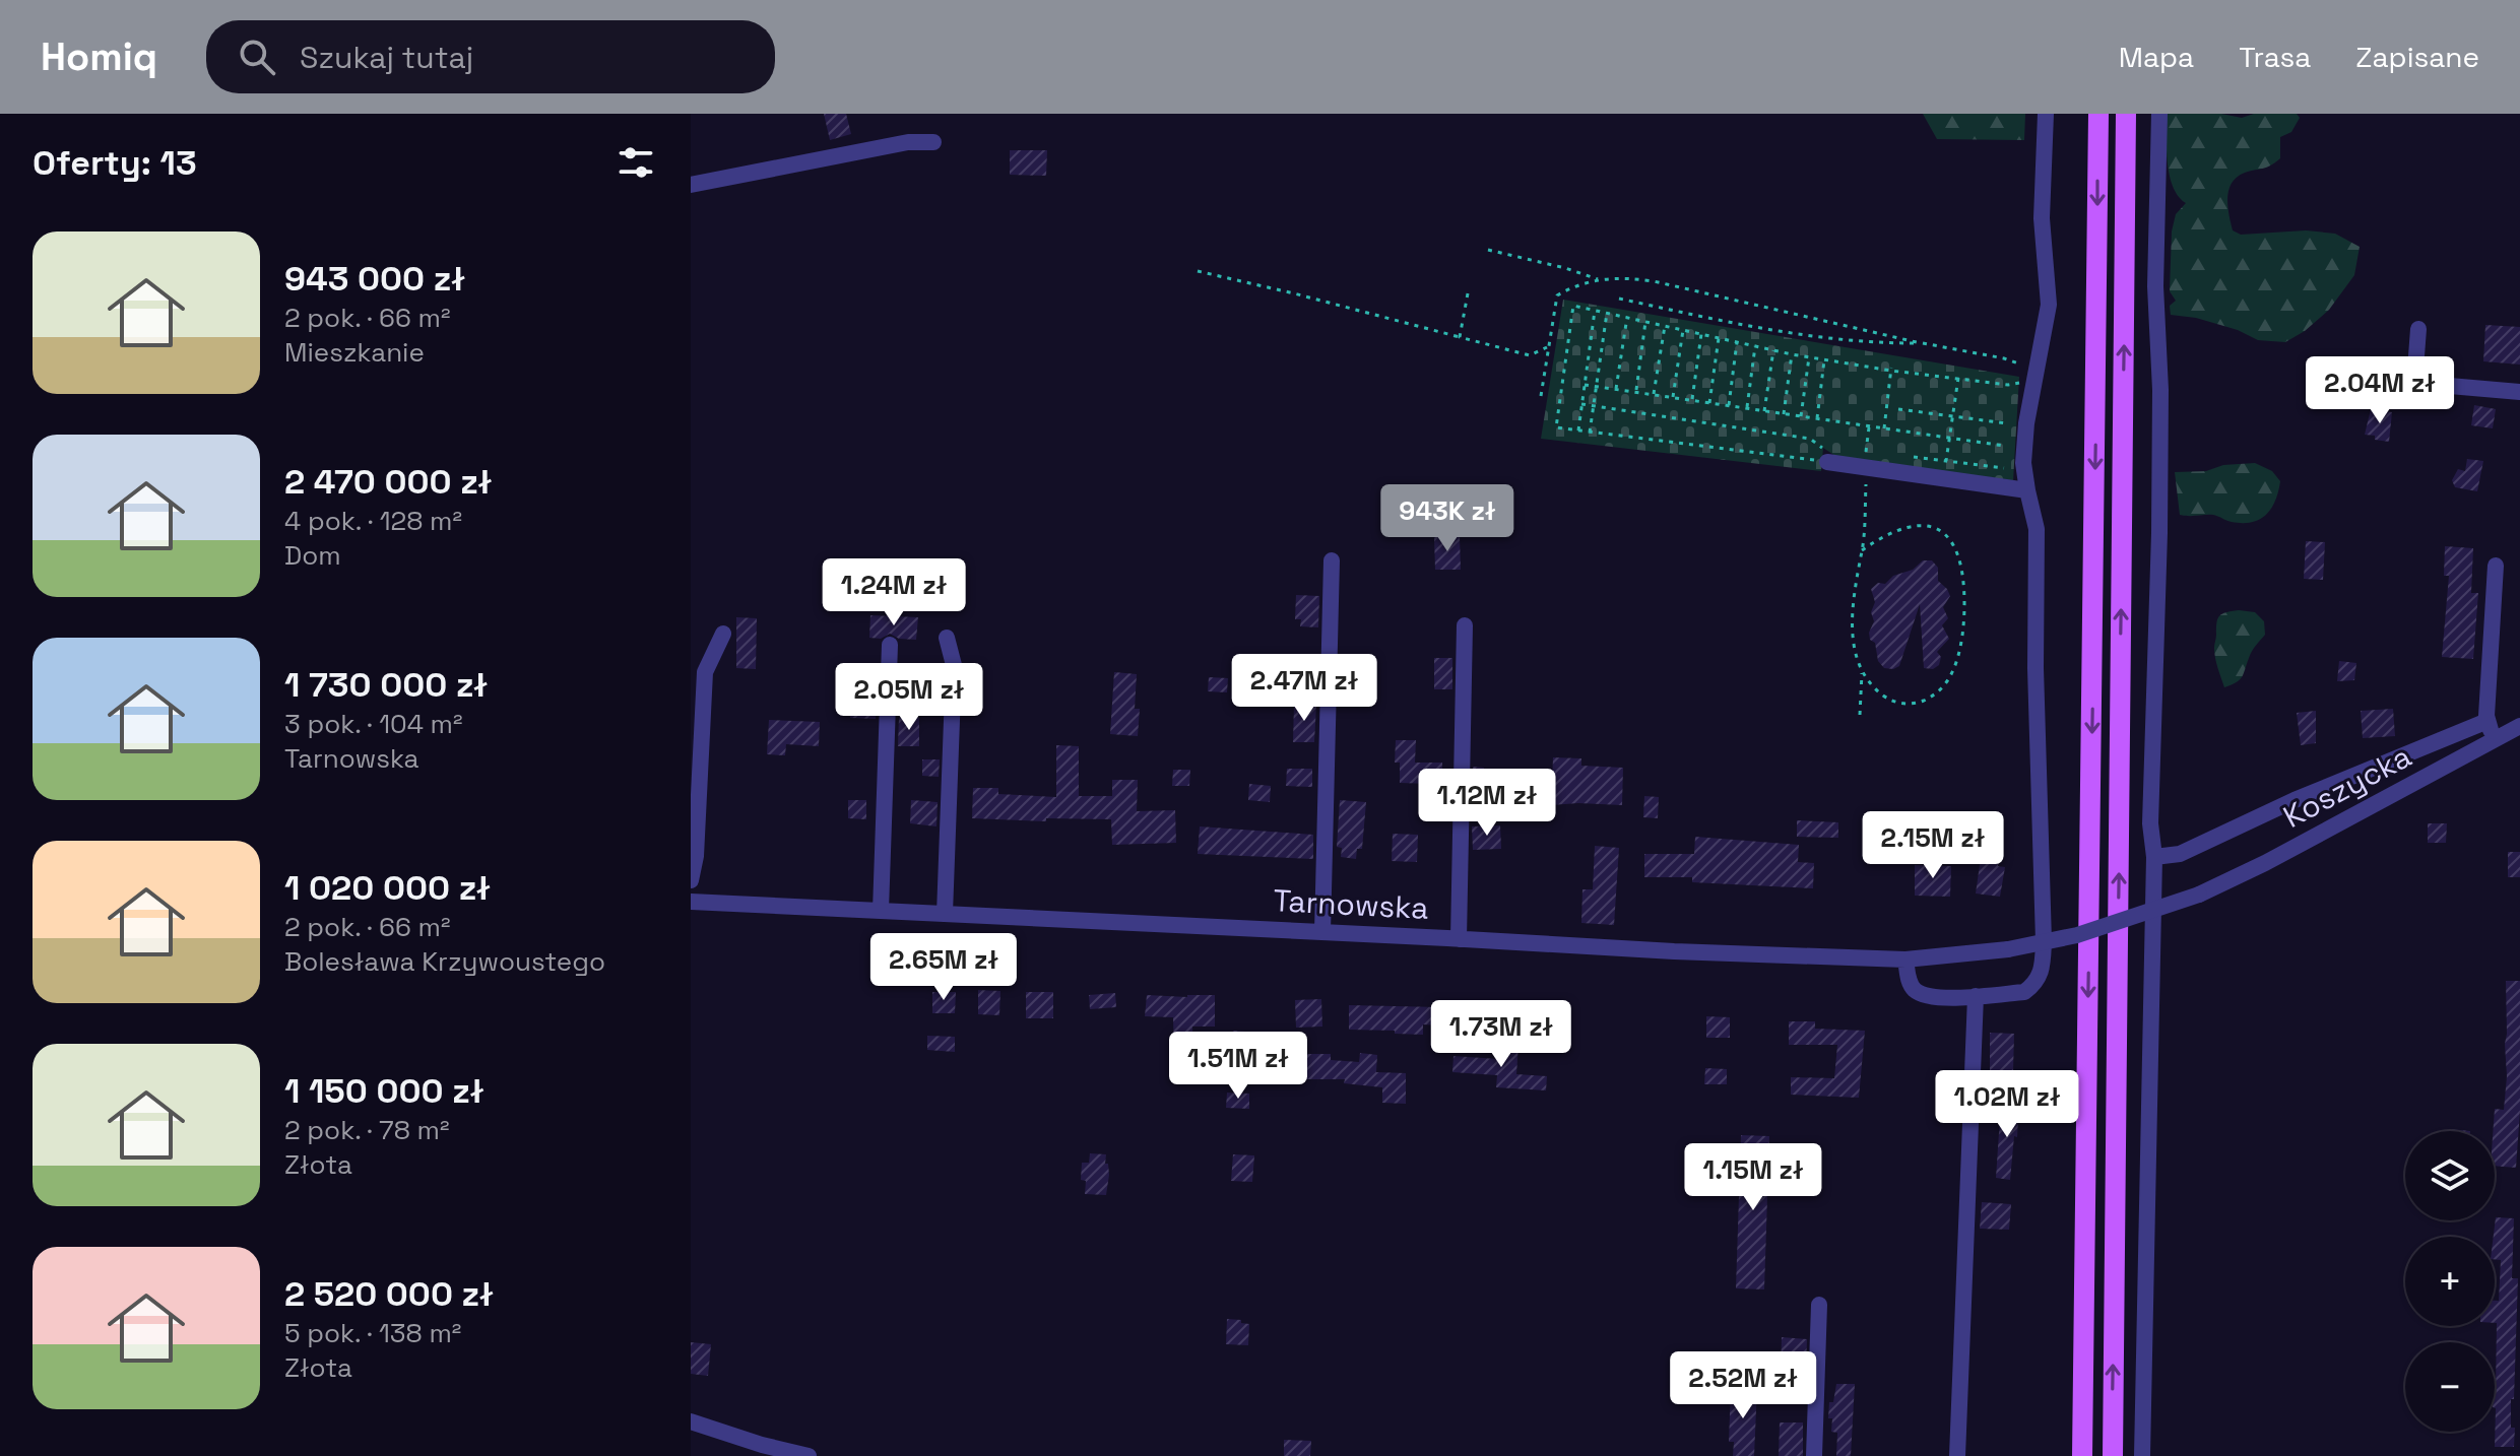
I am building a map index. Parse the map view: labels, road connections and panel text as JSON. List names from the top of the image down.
{
  "streets": {
    "street": ["Koszycka", "Tarnowska"]
  },
  "crossings": [
    ["Koszycka", "Tarnowska"]
  ],
  "page": {
    "header": "Homiq",
    "search": "Szukaj tutaj",
    "nav": ["Mapa", "Trasa", "Zapisane"],
    "heading": "Oferty: 13",
    "list": [
      {
        "name": "943 000 zł",
        "note": "2 pok. · 66 m² · Mieszkanie"
      },
      {
        "name": "2 470 000 zł",
        "note": "4 pok. · 128 m² · Dom"
      },
      {
        "name": "1 730 000 zł",
        "note": "3 pok. · 104 m² · Tarnowska"
      },
      {
        "name": "1 020 000 zł",
        "note": "2 pok. · 66 m² · Bolesława Krzywoustego"
      },
      {
        "name": "1 150 000 zł",
        "note": "2 pok. · 78 m² · Złota"
      },
      {
        "name": "2 520 000 zł",
        "note": "5 pok. · 138 m² · Złota"
      }
    ],
    "price": [
      "2.04M zł",
      "943K zł",
      "1.24M zł",
      "2.47M zł",
      "2.05M zł",
      "1.12M zł",
      "2.15M zł",
      "2.65M zł",
      "1.73M zł",
      "1.51M zł",
      "1.02M zł",
      "1.15M zł",
      "2.52M zł"
    ],
    "map_buttons": ["+", "−"]
  }
}
